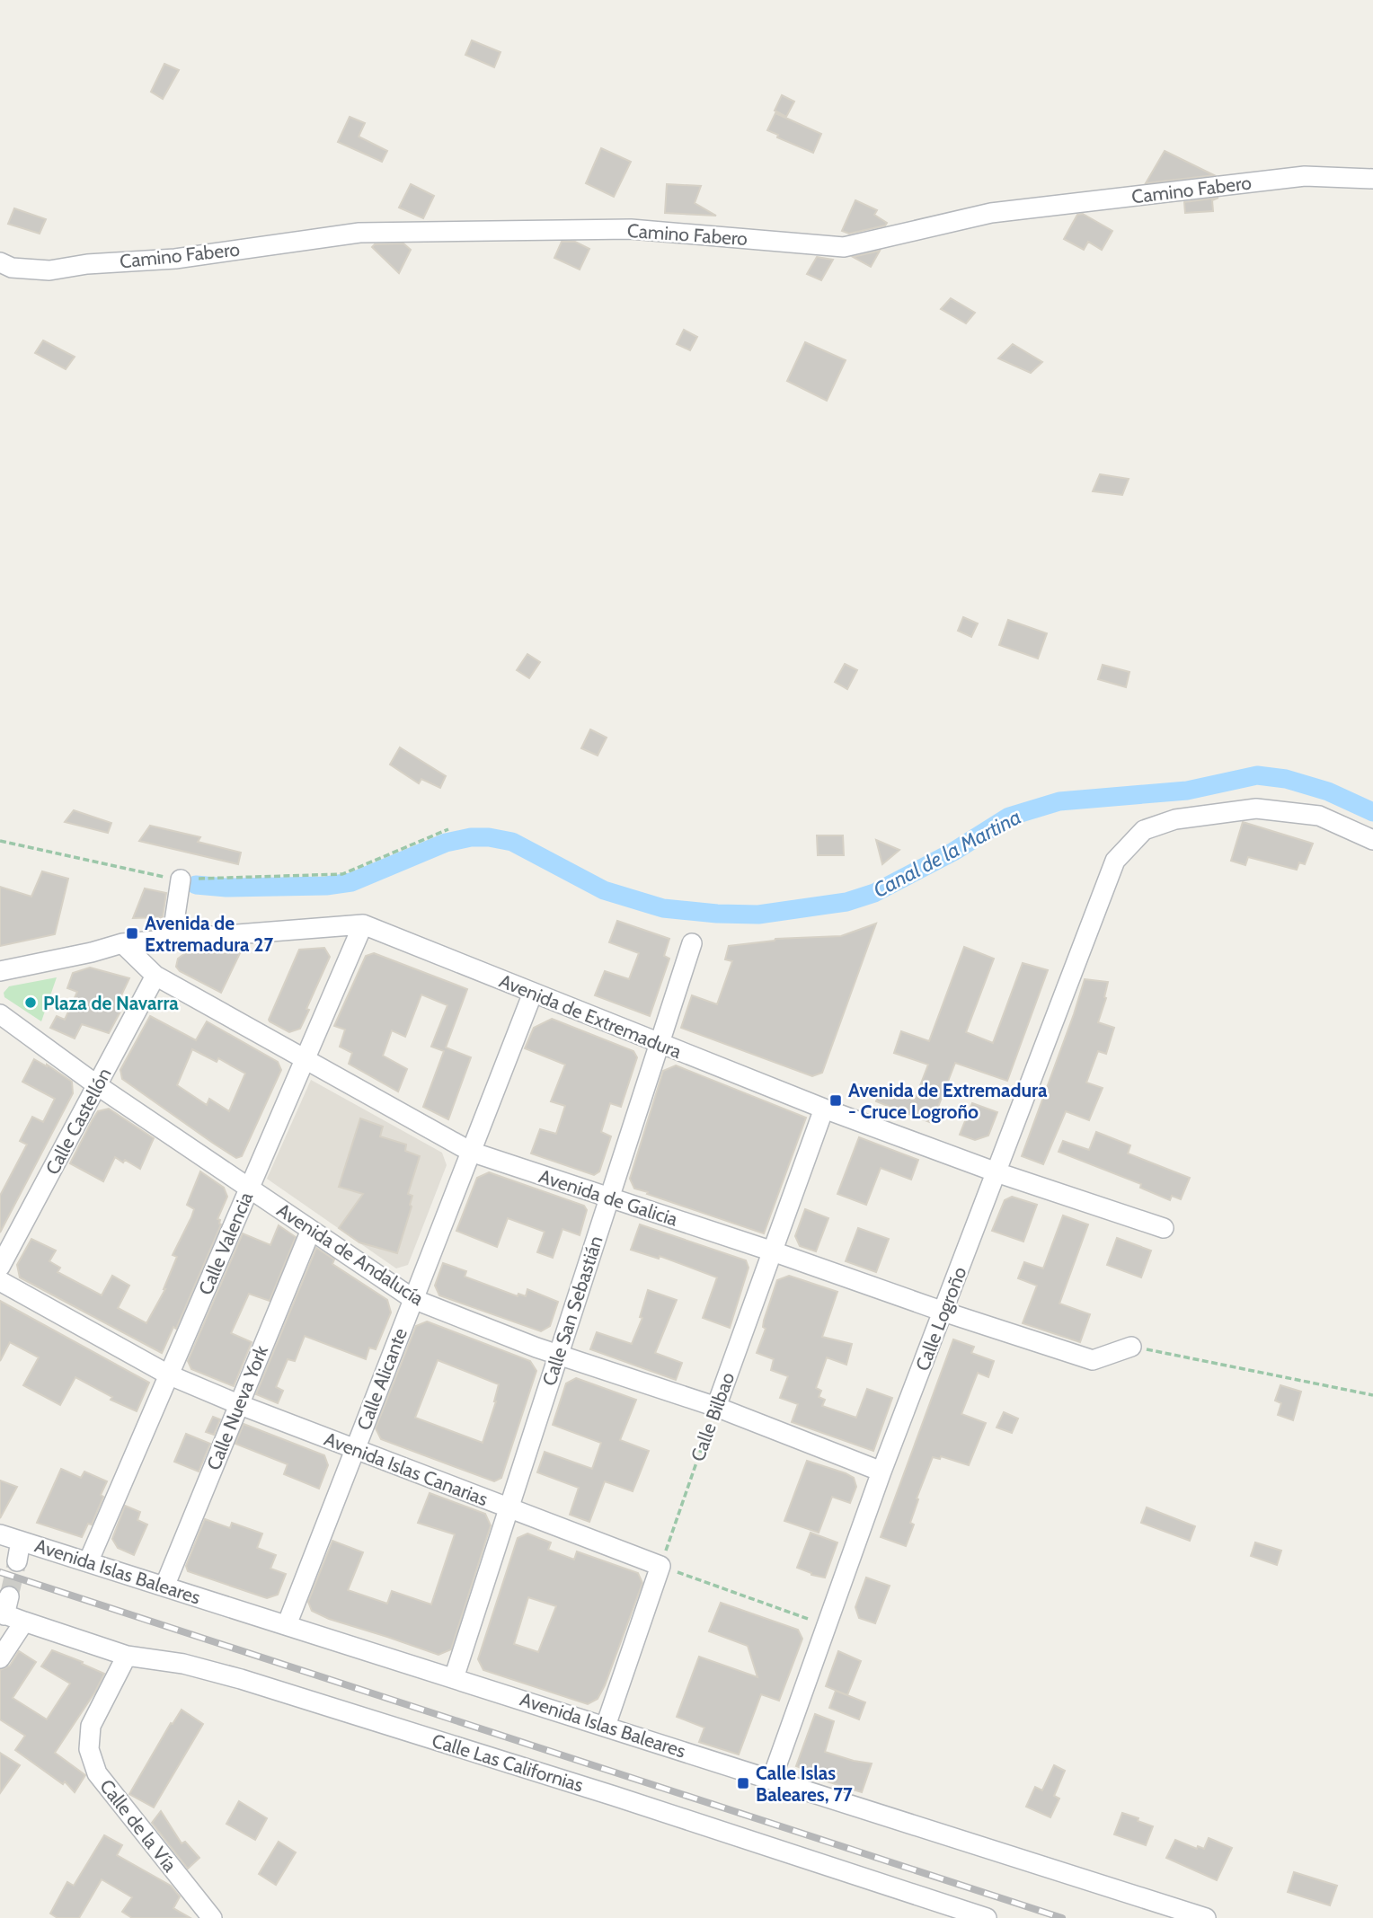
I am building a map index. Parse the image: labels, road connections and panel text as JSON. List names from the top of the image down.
{
  "streets": {
    "street": [
      "Camino Fabero",
      "Avenida de Extremadura",
      "Calle Castellón",
      "Avenida de Galicia",
      "Calle Valencia",
      "Avenida de Andalucía",
      "Calle San Sebastián",
      "Calle Logroño",
      "Calle Alicante",
      "Calle Nueva York",
      "Calle Bilbao",
      "Avenida Islas Canarias",
      "Avenida Islas Baleares",
      "Calle Las Californias",
      "Calle de la Vía"
    ]
  },
  "crossings": [
    ["Avenida de Extremadura", "Avenida de Galicia"],
    ["Avenida de Extremadura", "Calle Valencia"],
    ["Avenida de Extremadura", "Calle San Sebastián"],
    ["Avenida de Extremadura", "Calle Logroño"],
    ["Avenida de Extremadura", "Calle Alicante"],
    ["Avenida de Extremadura", "Calle Bilbao"],
    ["Calle Castellón", "Avenida de Galicia"],
    ["Calle Castellón", "Avenida de Andalucía"],
    ["Avenida de Galicia", "Calle Valencia"],
    ["Avenida de Galicia", "Calle San Sebastián"],
    ["Avenida de Galicia", "Calle Logroño"],
    ["Avenida de Galicia", "Calle Alicante"],
    ["Avenida de Galicia", "Calle Bilbao"],
    ["Calle Valencia", "Avenida de Andalucía"],
    ["Calle Valencia", "Avenida Islas Canarias"],
    ["Calle Valencia", "Avenida Islas Baleares"],
    ["Avenida de Andalucía", "Calle San Sebastián"],
    ["Avenida de Andalucía", "Calle Logroño"],
    ["Avenida de Andalucía", "Calle Alicante"],
    ["Avenida de Andalucía", "Calle Nueva York"],
    ["Avenida de Andalucía", "Calle Bilbao"],
    ["Calle San Sebastián", "Avenida Islas Canarias"],
    ["Calle San Sebastián", "Avenida Islas Baleares"],
    ["Calle Logroño", "Avenida Islas Baleares"],
    ["Calle Alicante", "Avenida Islas Canarias"],
    ["Calle Alicante", "Avenida Islas Baleares"],
    ["Calle Nueva York", "Avenida Islas Canarias"],
    ["Calle Nueva York", "Avenida Islas Baleares"],
    ["Calle Bilbao", "Avenida Islas Canarias"],
    ["Calle Las Californias", "Calle de la Vía"]
  ],
  "water": ["Canal de la Martina"],
  "places": {
    "transit": ["Avenida de Extremadura 27", "Avenida de Extremadura - Cruce Logroño", "Calle Islas Baleares, 77"],
    "other": ["Plaza de Navarra"]
  }
}
